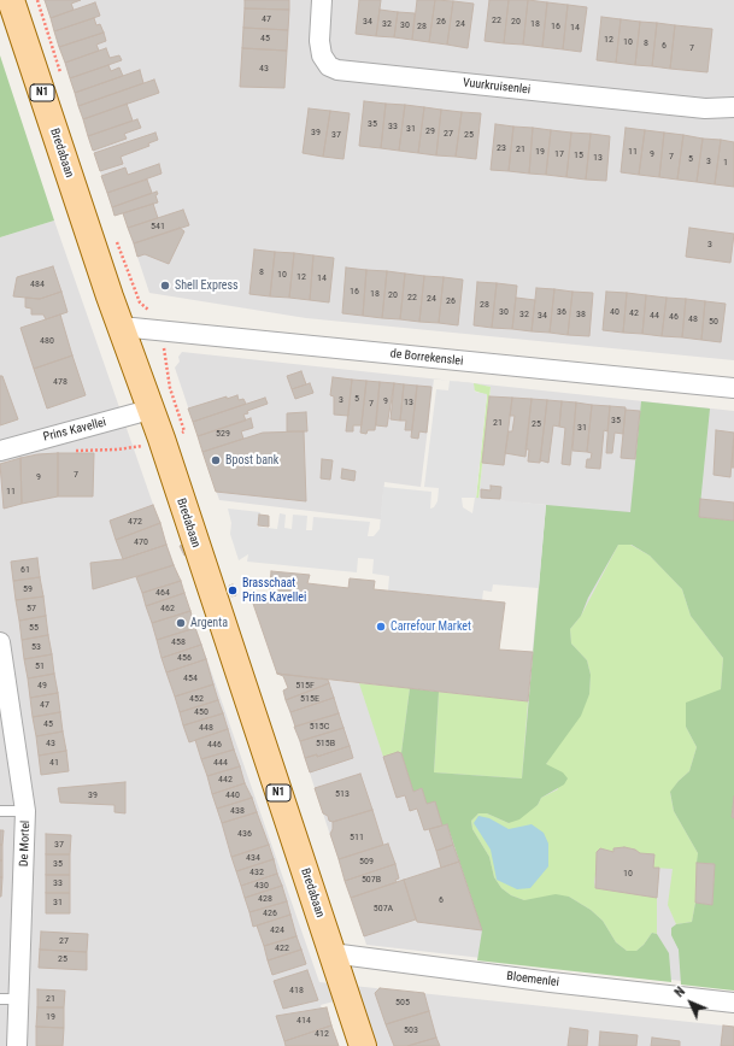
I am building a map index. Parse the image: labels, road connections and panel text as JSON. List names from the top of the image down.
{
  "streets": {
    "main road": ["N1", "Bredabaan"],
    "street": [
      "Vuurkruisenlei",
      "de Borrekenslei",
      "Prins Kavellei",
      "De Mortel",
      "Bloemenlei"
    ]
  },
  "crossings": [
    ["Bredabaan", "de Borrekenslei"],
    ["Bredabaan", "Prins Kavellei"],
    ["Bredabaan", "Bloemenlei"]
  ],
  "places": [
    "Shell Express",
    "Bpost bank",
    "Brasschaat Prins Kavellei",
    "Argenta",
    "Carrefour Market"
  ],
  "house_numbers": [
    "47",
    "22",
    "34",
    "26",
    "20",
    "32",
    "24",
    "18",
    "30",
    "28",
    "16",
    "14",
    "45",
    "12",
    "10",
    "8",
    "6",
    "7",
    "43",
    "35",
    "33",
    "31",
    "29",
    "39",
    "27",
    "37",
    "25",
    "23",
    "21",
    "19",
    "11",
    "17",
    "9",
    "15",
    "7",
    "13",
    "5",
    "3",
    "1",
    "541",
    "3",
    "8",
    "10",
    "12",
    "14",
    "484",
    "16",
    "18",
    "20",
    "22",
    "24",
    "26",
    "28",
    "30",
    "36",
    "40",
    "42",
    "32",
    "38",
    "34",
    "44",
    "46",
    "48",
    "50",
    "480",
    "478",
    "5",
    "3",
    "9",
    "13",
    "7",
    "35",
    "21",
    "25",
    "31",
    "529",
    "7",
    "9",
    "11",
    "472",
    "470",
    "61",
    "59",
    "464",
    "57",
    "462",
    "55",
    "458",
    "53",
    "456",
    "51",
    "454",
    "49",
    "515F",
    "452",
    "515E",
    "47",
    "450",
    "45",
    "515C",
    "448",
    "43",
    "515B",
    "446",
    "41",
    "444",
    "442",
    "513",
    "39",
    "440",
    "438",
    "436",
    "511",
    "37",
    "434",
    "509",
    "35",
    "432",
    "10",
    "507B",
    "33",
    "430",
    "428",
    "6",
    "31",
    "507A",
    "426",
    "424",
    "27",
    "422",
    "25",
    "418",
    "21",
    "505",
    "19",
    "414",
    "503",
    "412"
  ],
  "north": "top left"
}
